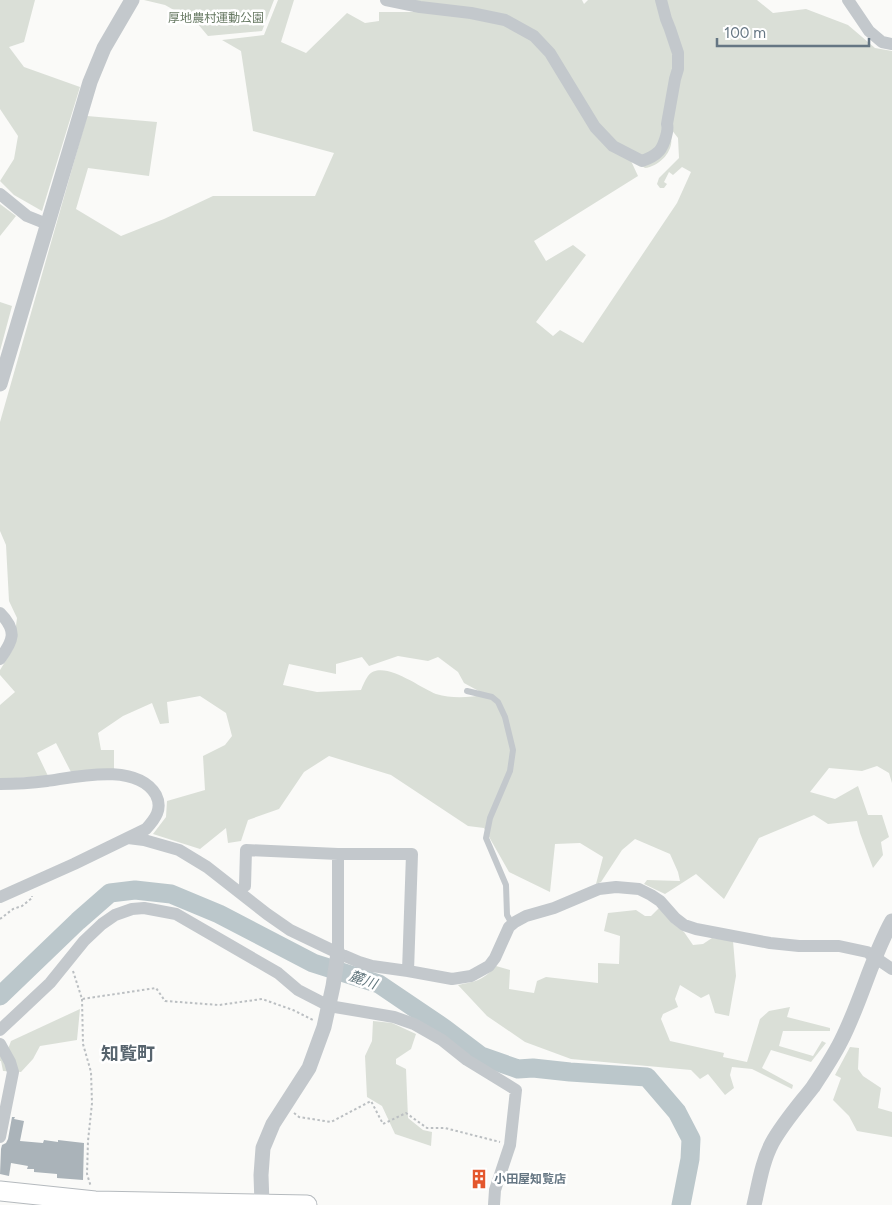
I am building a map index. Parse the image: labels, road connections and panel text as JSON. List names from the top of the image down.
{
  "districts": ["知覧町"],
  "water": ["麓川"],
  "parks": ["厚地農村運動公園"],
  "places": {
    "building": ["小田屋知覧店"]
  },
  "scale_bar": "100 m"
}
